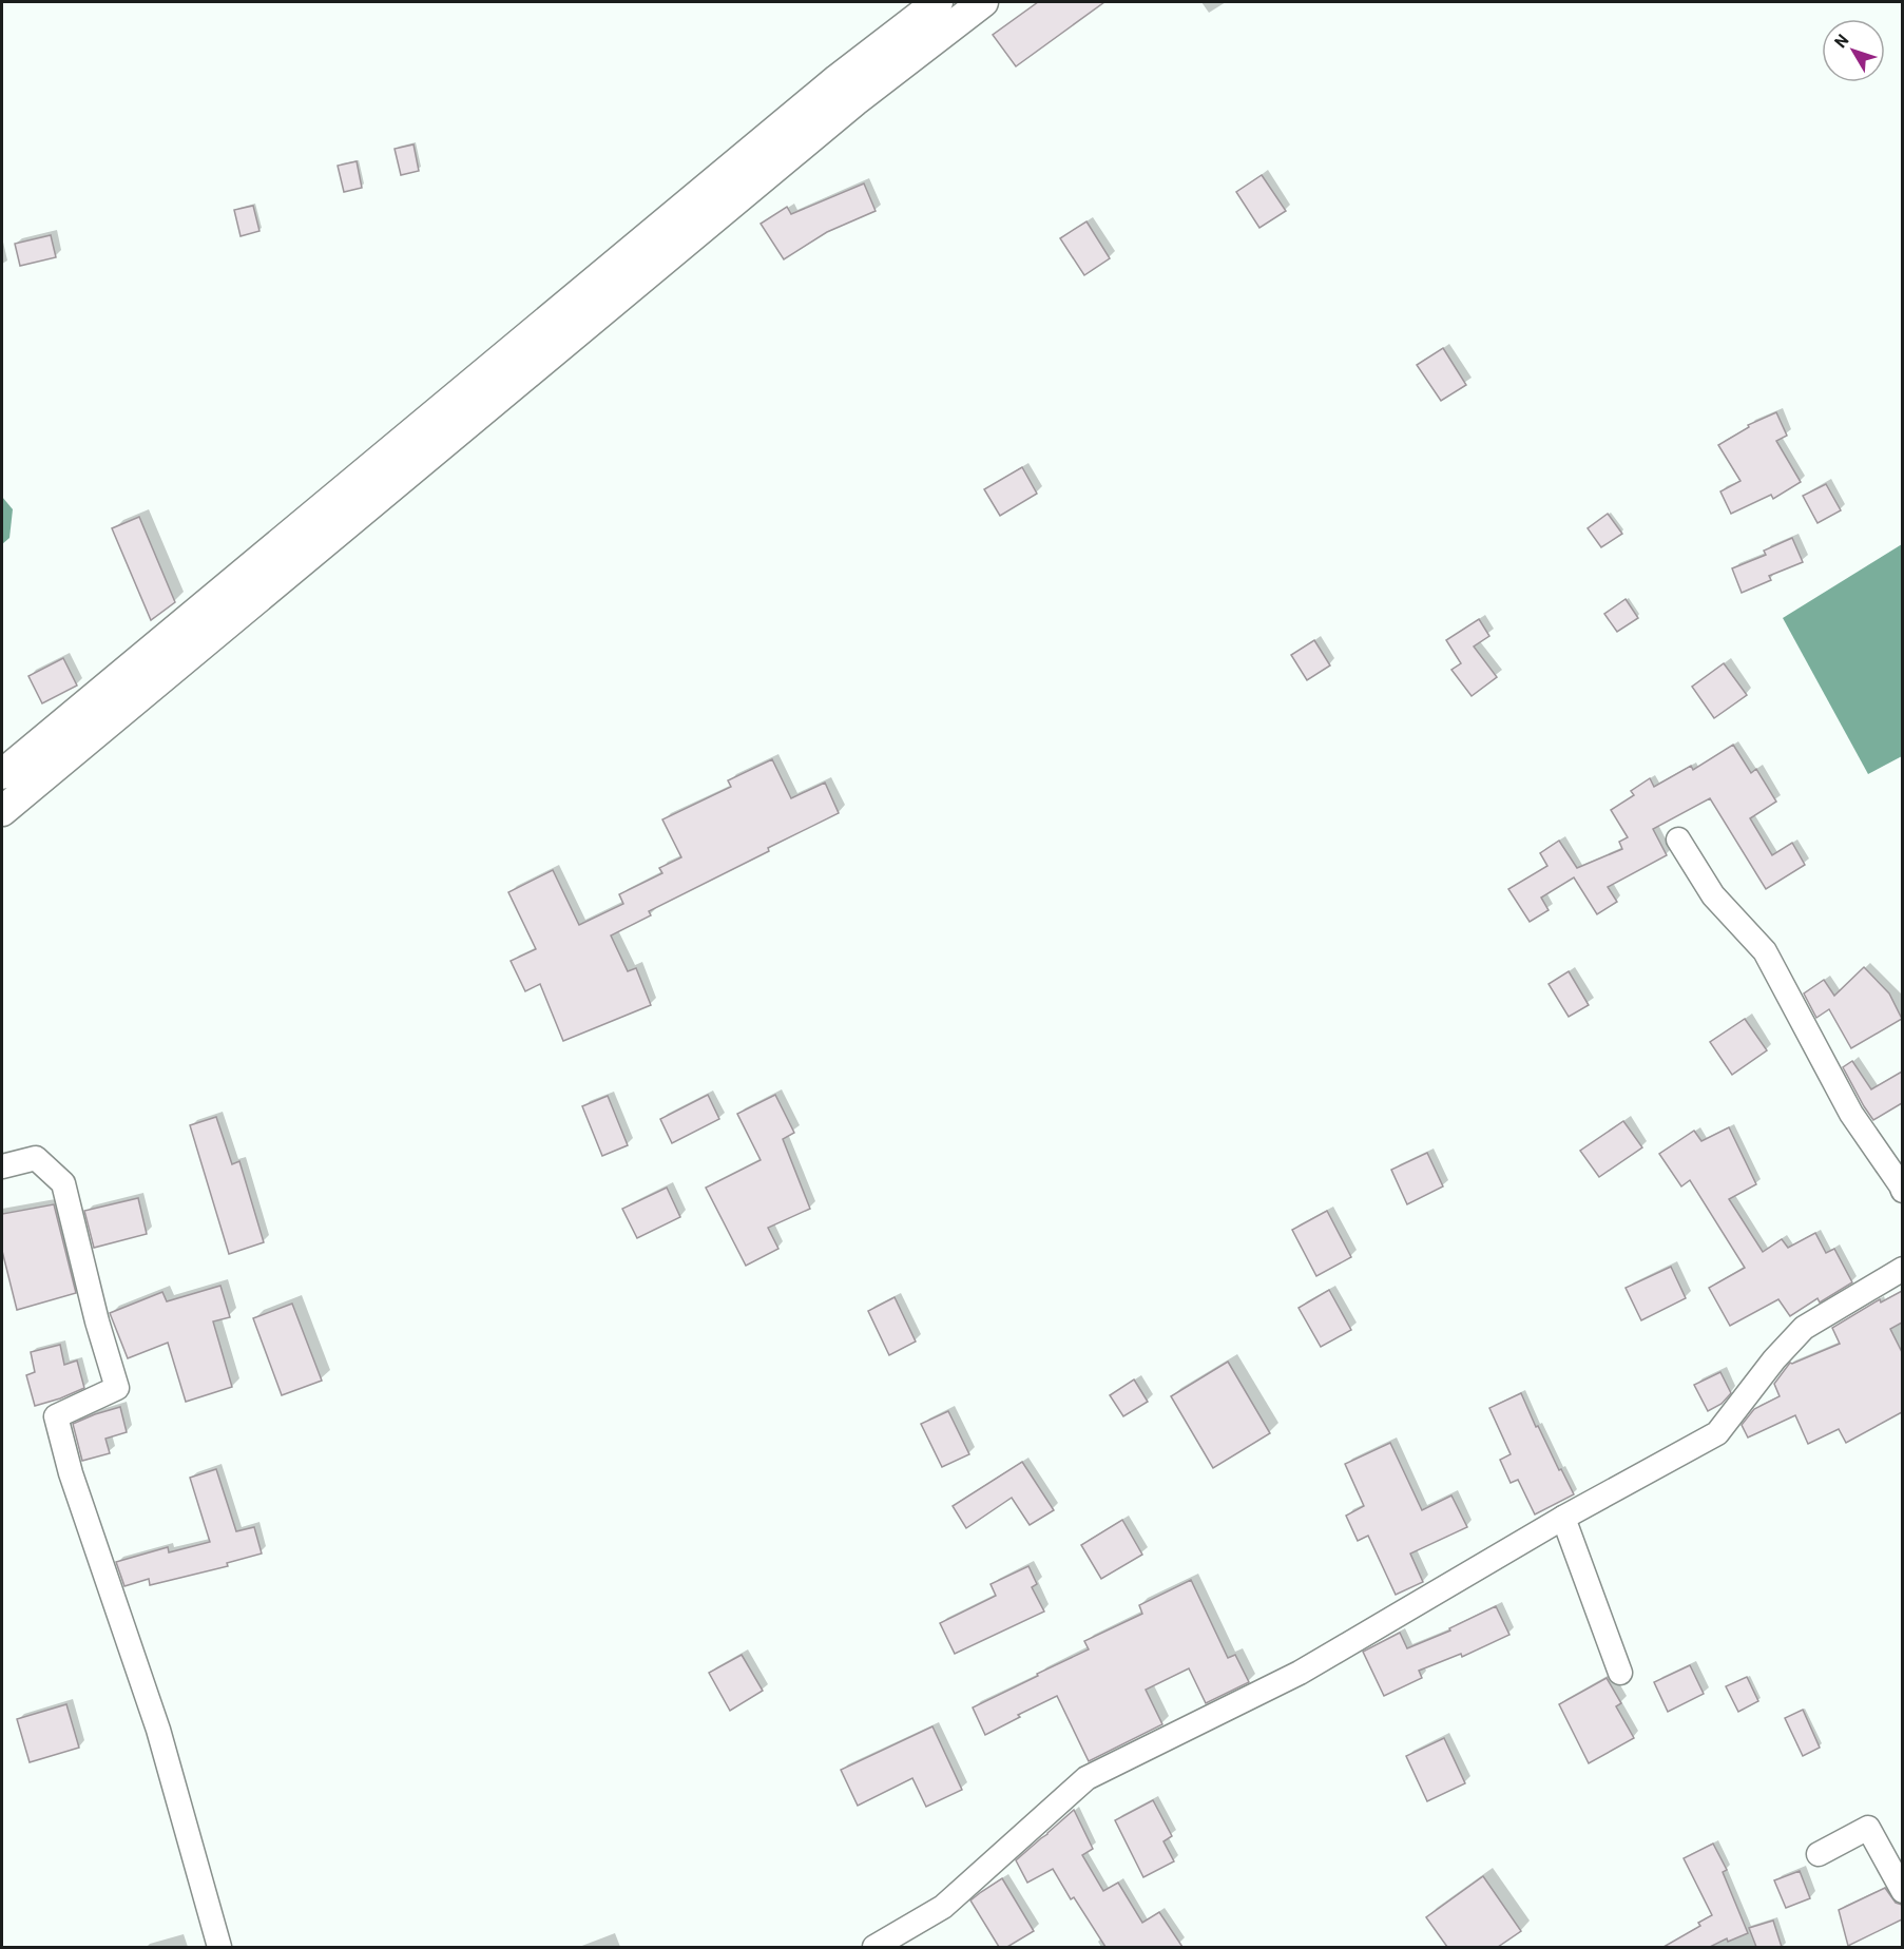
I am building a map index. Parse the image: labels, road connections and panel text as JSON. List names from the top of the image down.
{
  "north": "top left"
}
